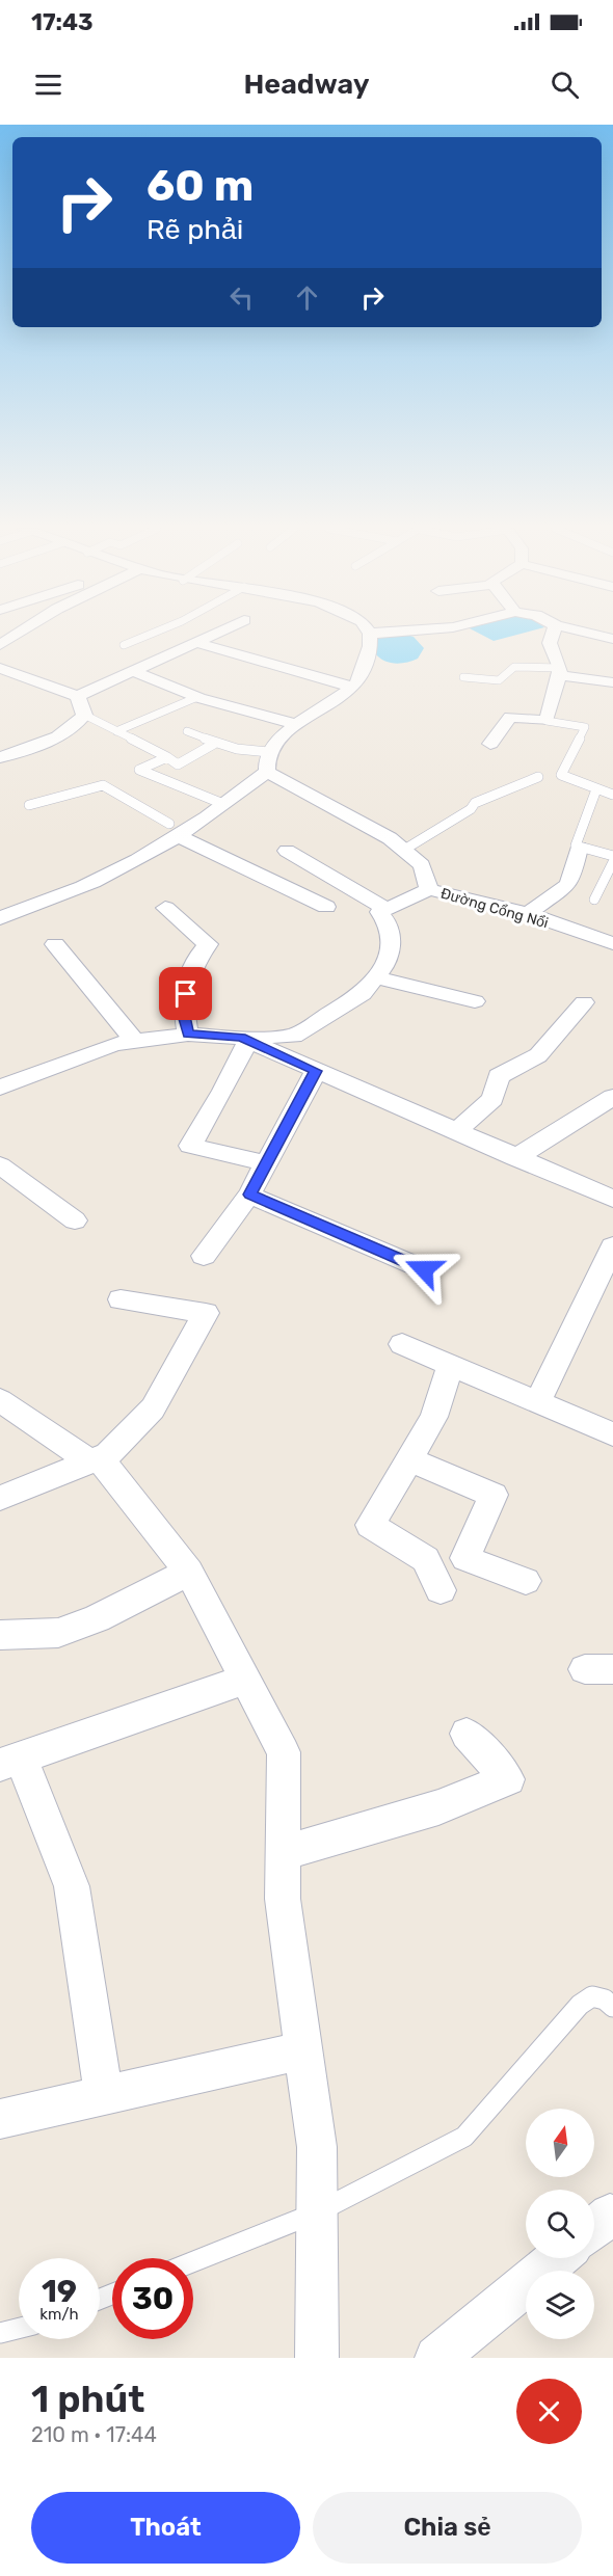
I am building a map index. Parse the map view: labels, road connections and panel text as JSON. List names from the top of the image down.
{
  "streets": {
    "street": ["Đường Cổng Nổi"]
  },
  "north": "top",
  "page": {
    "status": "17:43",
    "header": "Headway",
    "turn": ["60 m", "Rẽ phải"],
    "speed": "19 km/h",
    "limit": "30",
    "heading": ["1 phút", "210 m · 17:44"],
    "buttons": ["Thoát", "Chia sẻ"]
  }
}
